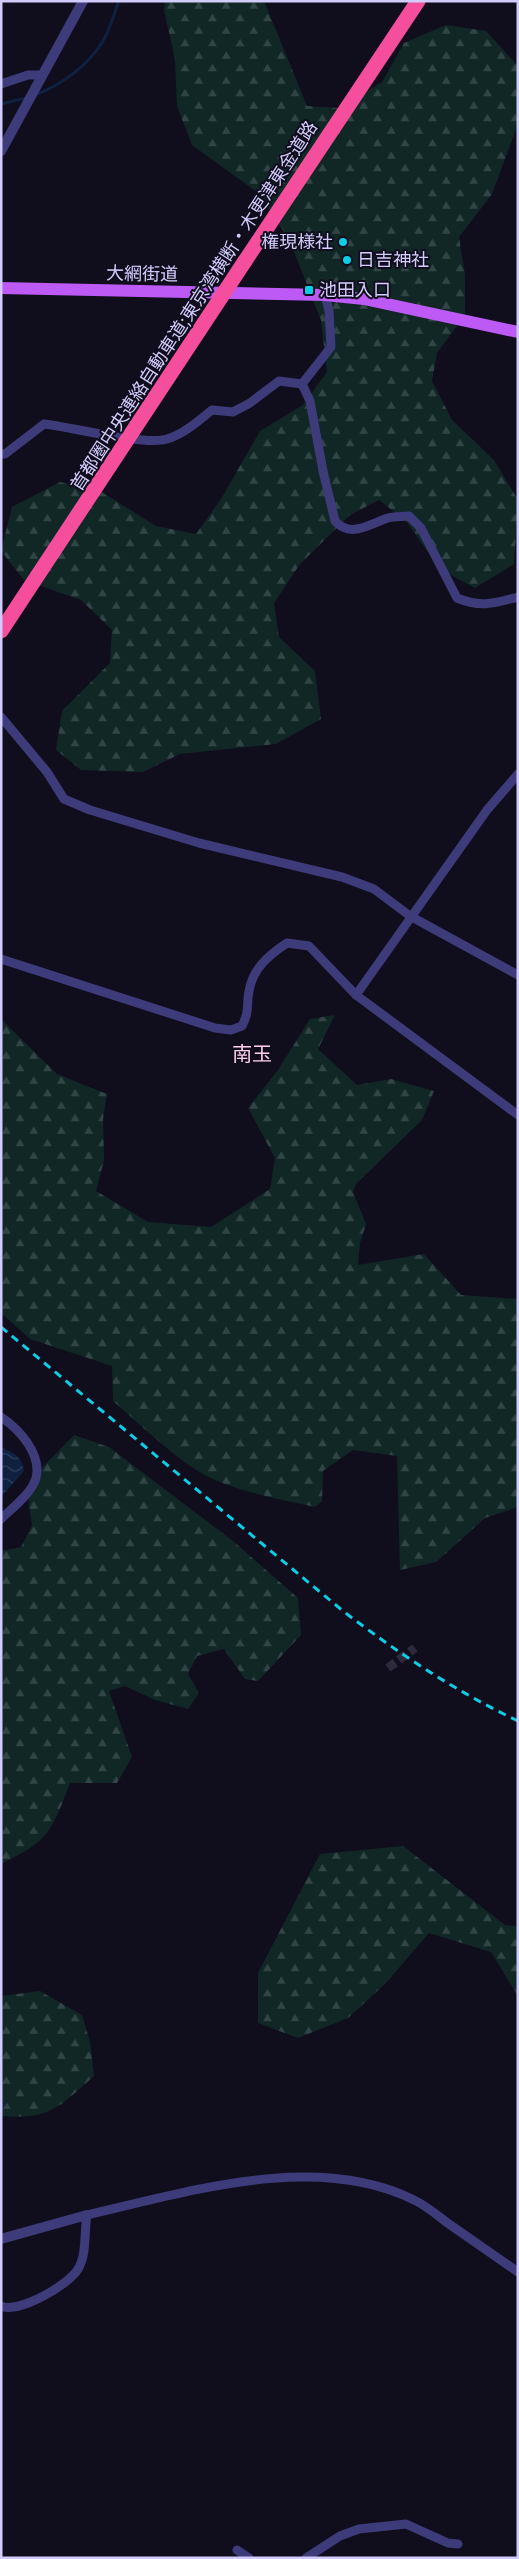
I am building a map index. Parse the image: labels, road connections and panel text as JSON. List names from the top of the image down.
{
  "streets": {
    "highway": ["首都圏中央連絡自動車道;東京湾横断・木更津東金道路"],
    "main road": ["大網街道"]
  },
  "districts": ["南玉"],
  "places": {
    "other": ["権現様社", "日吉神社"],
    "transit": ["池田入口"]
  }
}
